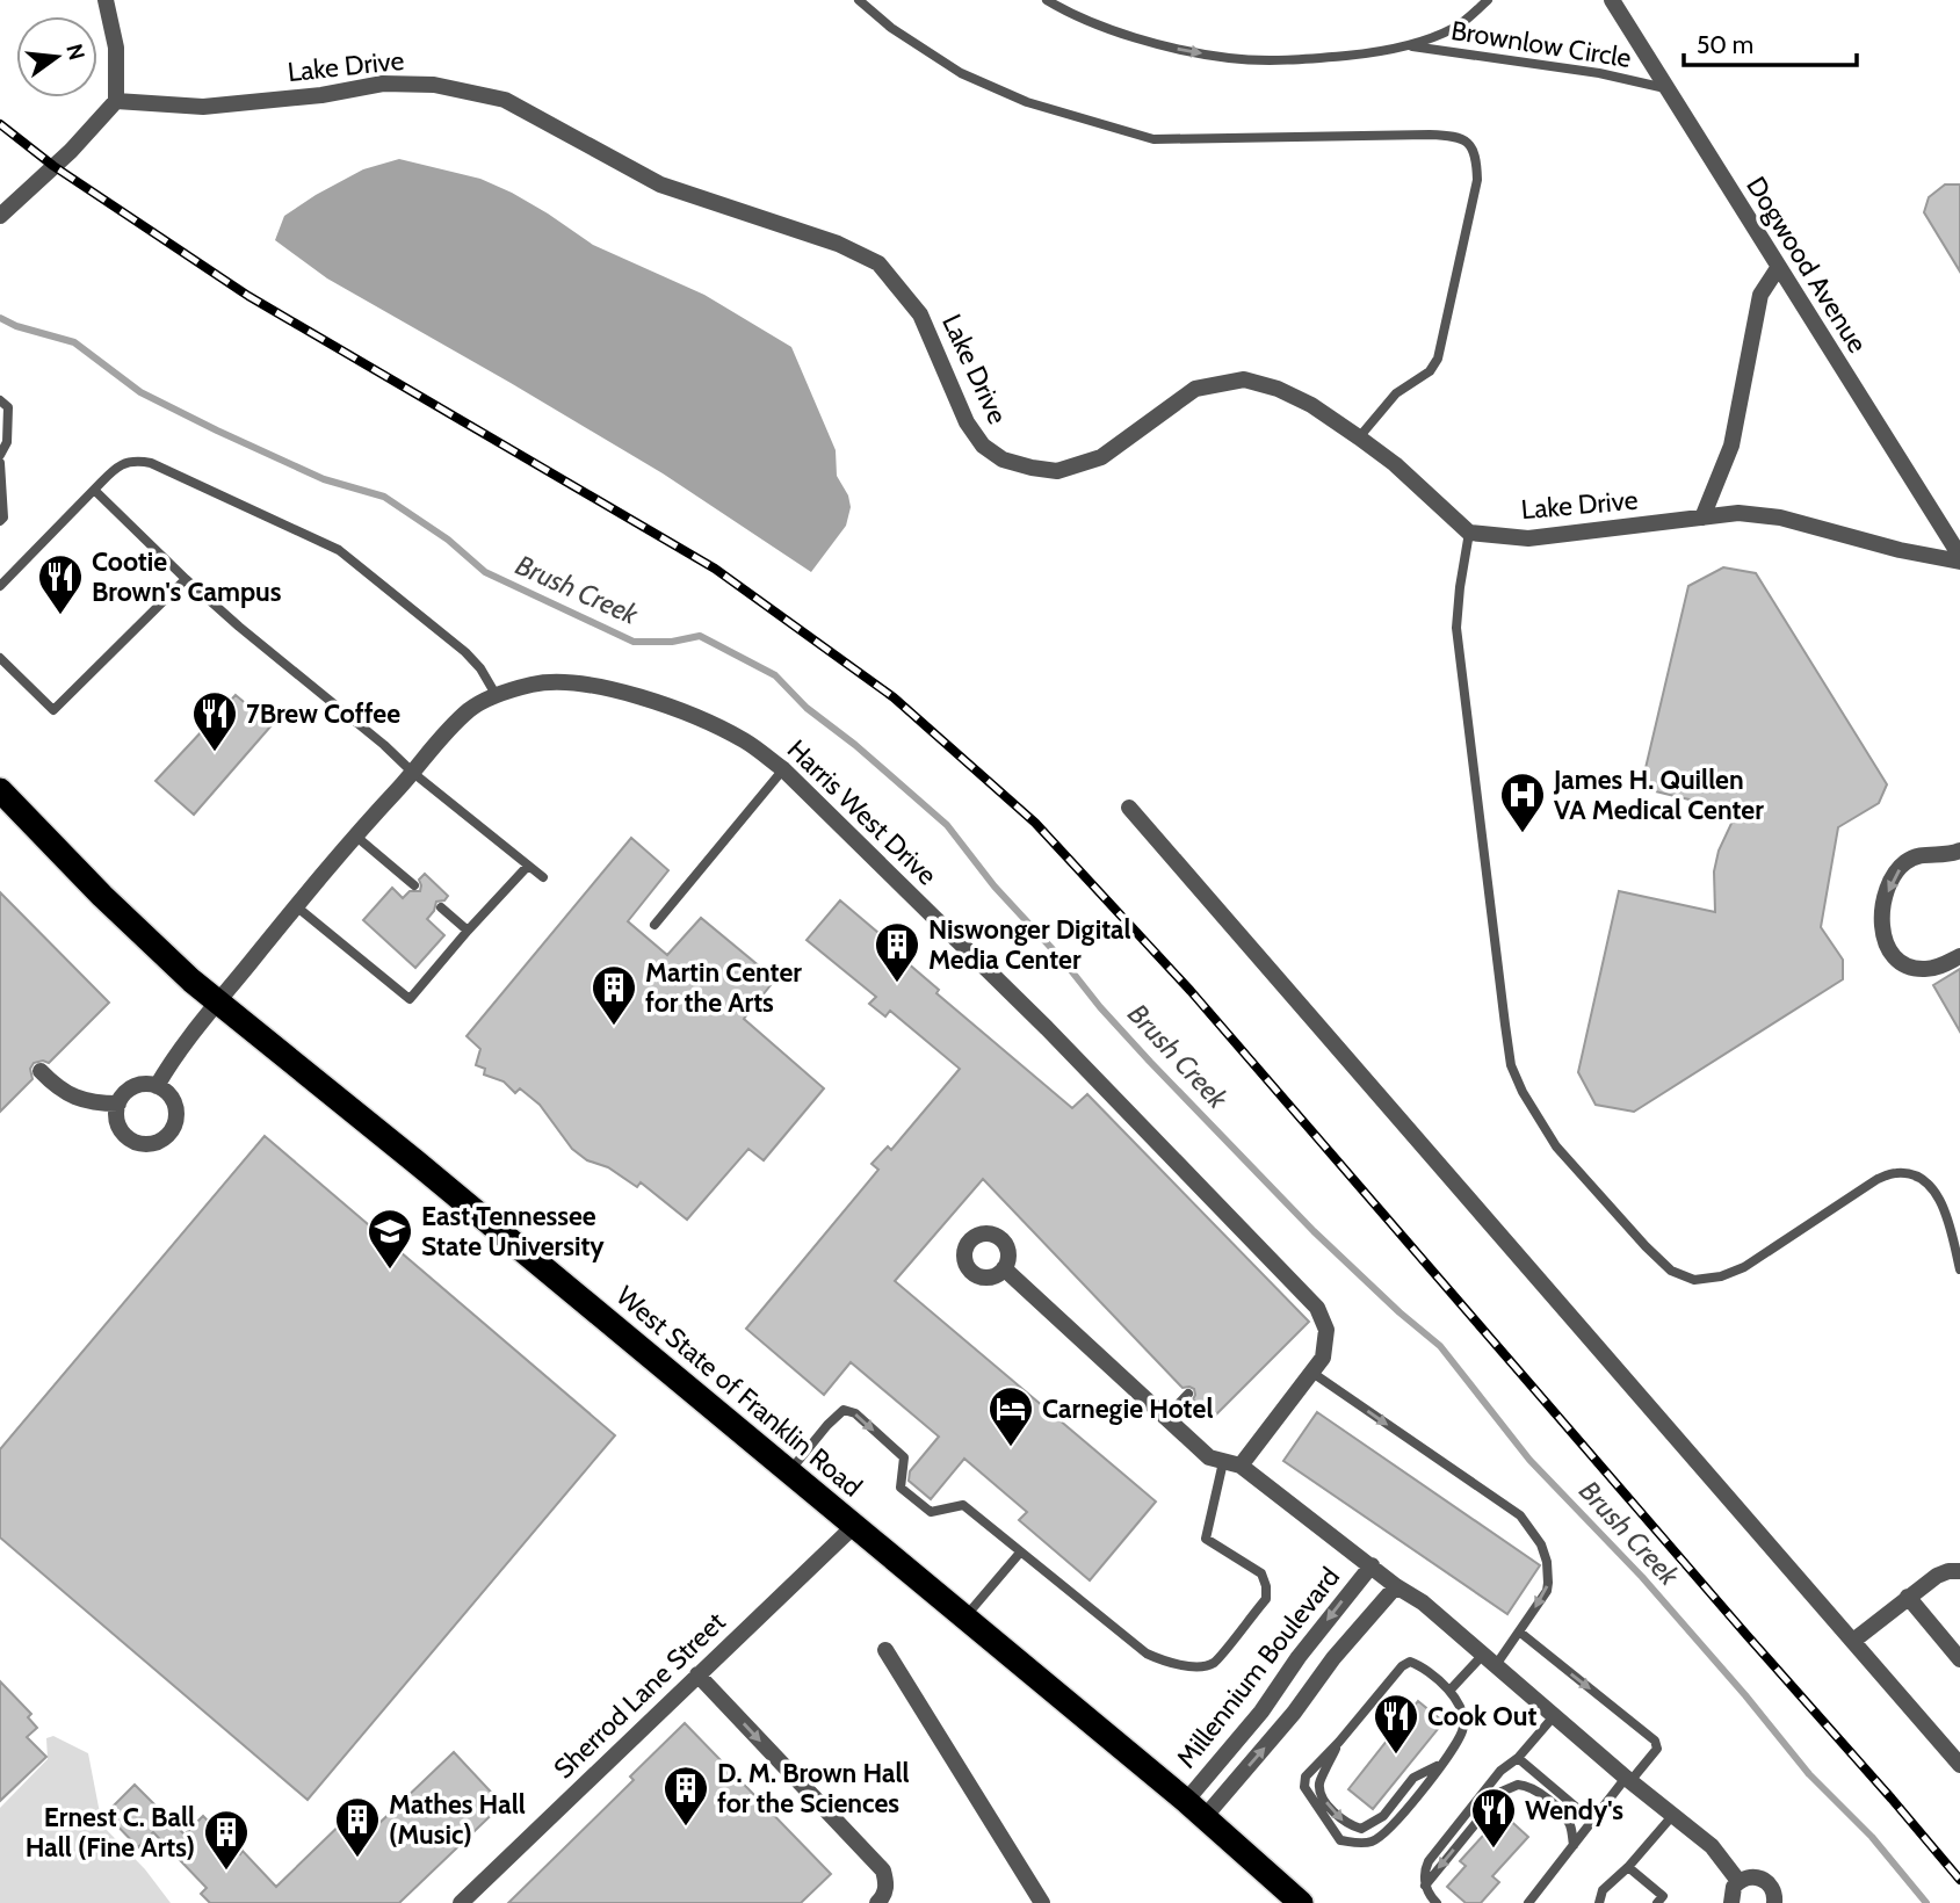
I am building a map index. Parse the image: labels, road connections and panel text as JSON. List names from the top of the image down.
{
  "streets": {
    "highway": ["West State of Franklin Road"],
    "street": [
      "Lake Drive",
      "Dogwood Avenue",
      "Harris West Drive",
      "Millennium Boulevard",
      "Sherrod Lane Street"
    ],
    "lane": ["Brownlow Circle"]
  },
  "crossings": [
    ["Brownlow Circle", "Dogwood Avenue"],
    ["Lake Drive", "Dogwood Avenue"],
    ["Harris West Drive", "West State of Franklin Road"],
    ["West State of Franklin Road", "Millennium Boulevard"],
    ["West State of Franklin Road", "Sherrod Lane Street"]
  ],
  "one_way": ["Brownlow Circle"],
  "water": ["Brush Creek"],
  "places": {
    "restaurant": [
      "Cootie Brown's Campus",
      "7Brew Coffee",
      "Cook Out",
      "Wendy's"
    ],
    "hospital": ["James H. Quillen VA Medical Center"],
    "building": [
      "Niswonger Digital Media Center",
      "Martin Center for the Arts",
      "D. M. Brown Hall for the Sciences",
      "Mathes Hall (Music)",
      "Ernest C. Ball Hall (Fine Arts)"
    ],
    "school or university": ["East Tennessee State University"],
    "hotel": ["Carnegie Hotel"]
  },
  "scale_bar": "50 m",
  "north": "right"
}
